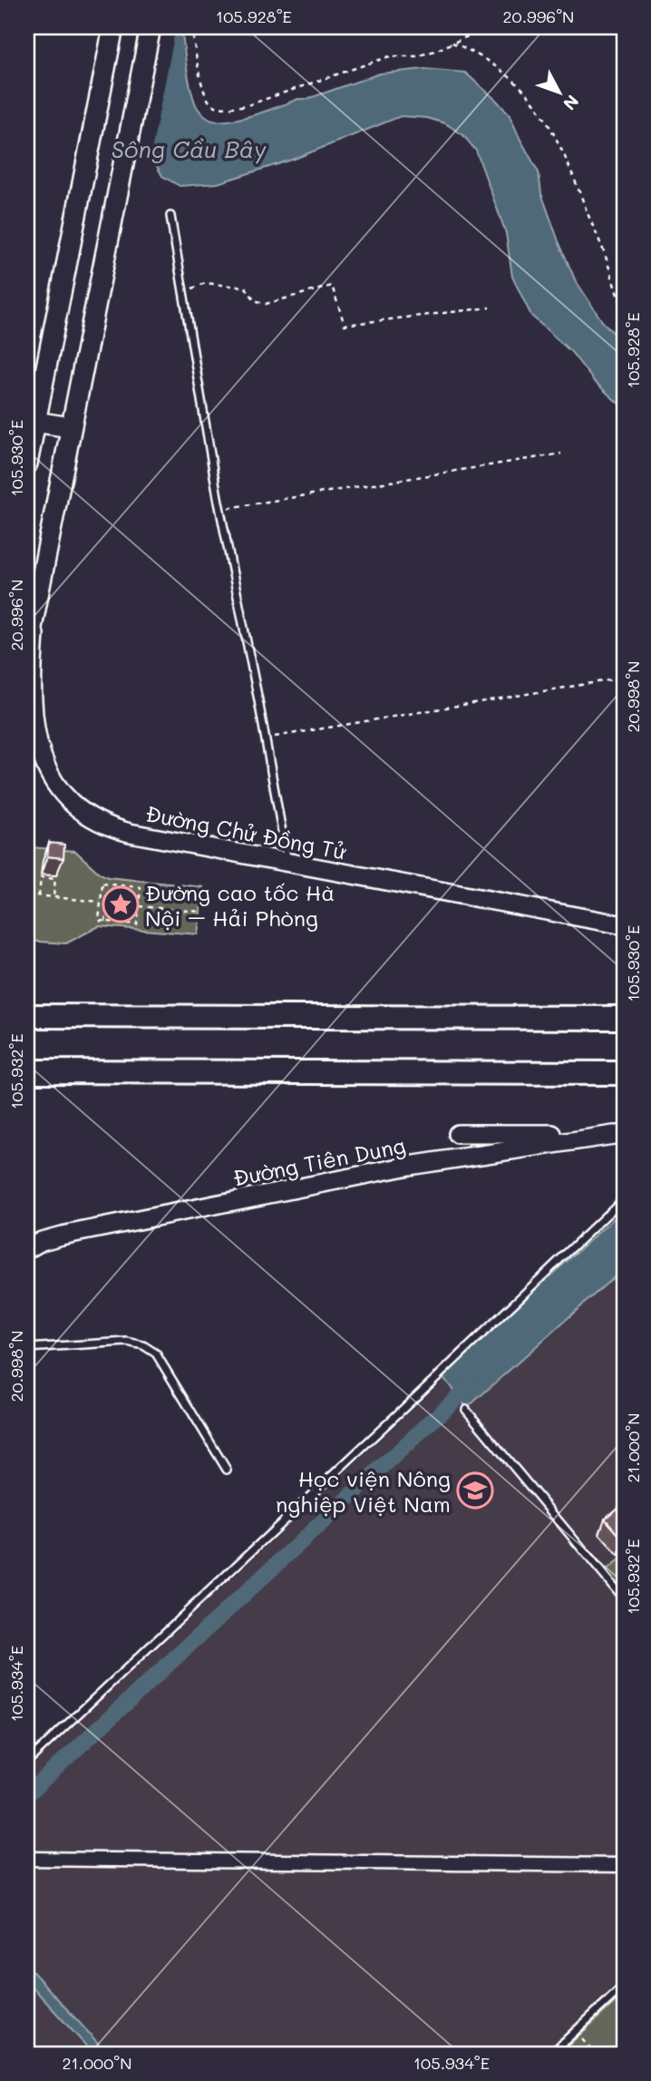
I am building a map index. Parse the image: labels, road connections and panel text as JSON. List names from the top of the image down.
{
  "streets": {
    "main road": ["Đường Chử Đồng Tử", "Đường Tiên Dung"]
  },
  "water": ["Sông Cầu Bây"],
  "places": {
    "place": ["Đường cao tốc Hà Nội – Hải Phòng"],
    "school or university": ["Học viện Nông nghiệp Việt Nam"]
  },
  "north": "bottom right",
  "coordinates": [
    "105.928°E",
    "20.996°N",
    "105.930°E",
    "20.998°N",
    "105.932°E",
    "21.000°N",
    "105.934°E"
  ]
}
